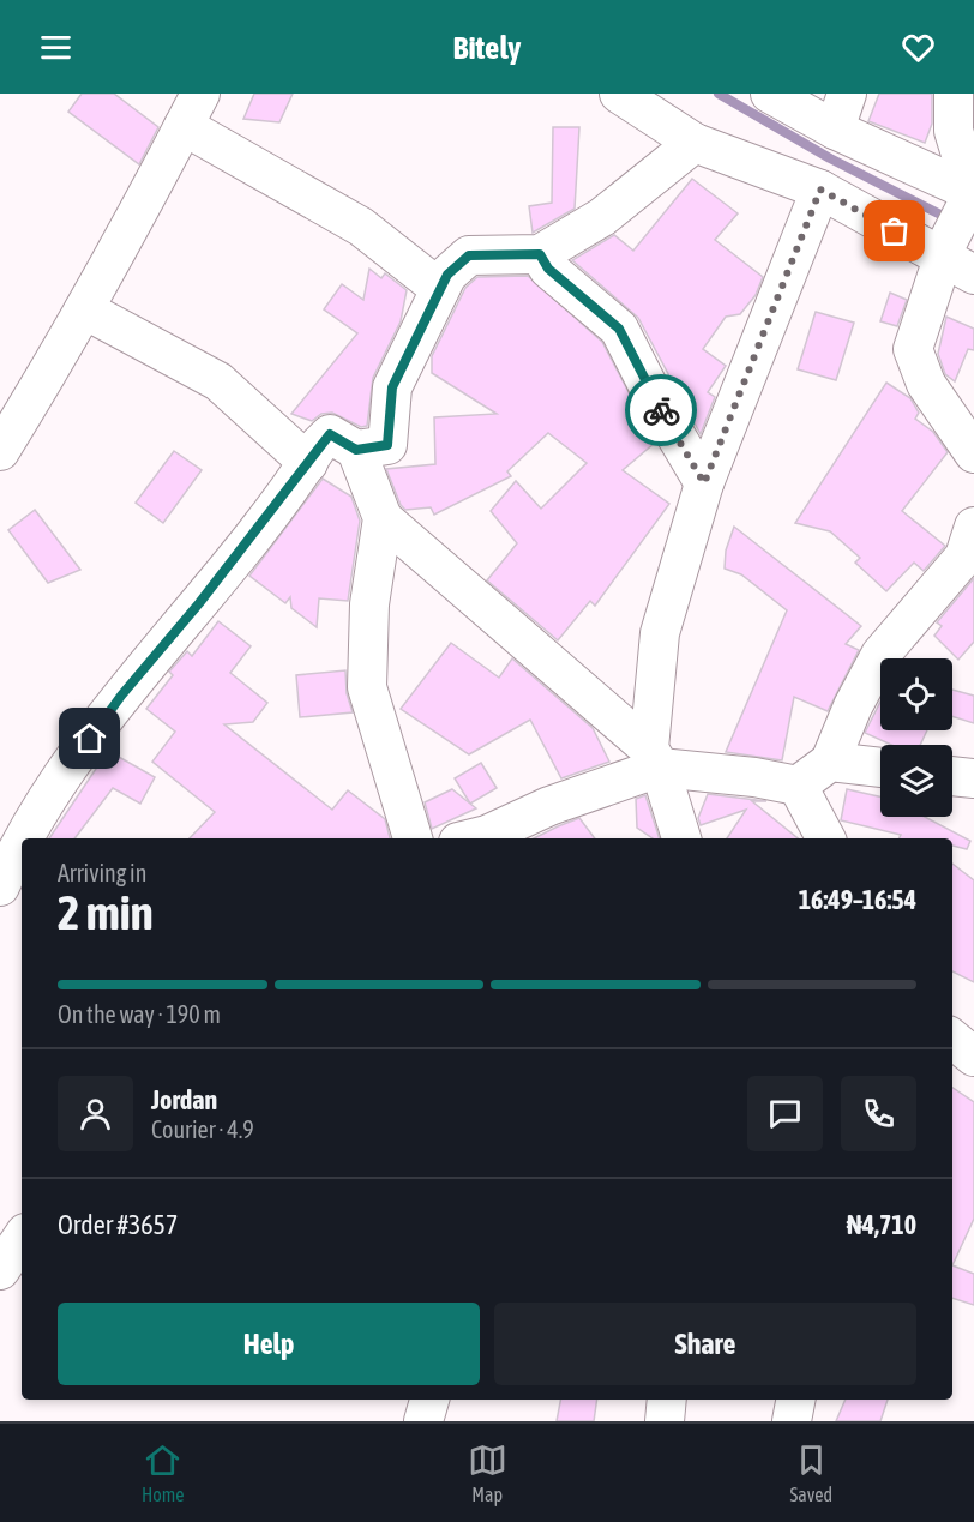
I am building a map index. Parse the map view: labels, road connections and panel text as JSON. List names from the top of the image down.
{
  "page": {
    "header": "Bitely",
    "heading": ["2 min", "Arriving in", "16:49–16:54"],
    "panel": [
      "Jordan",
      "Courier · 4.9",
      "Order #3657",
      "₦4,710"
    ],
    "bar": "On the way · 190 m",
    "buttons": ["Help", "Share"],
    "tabs": ["Home", "Map", "Saved"]
  }
}
